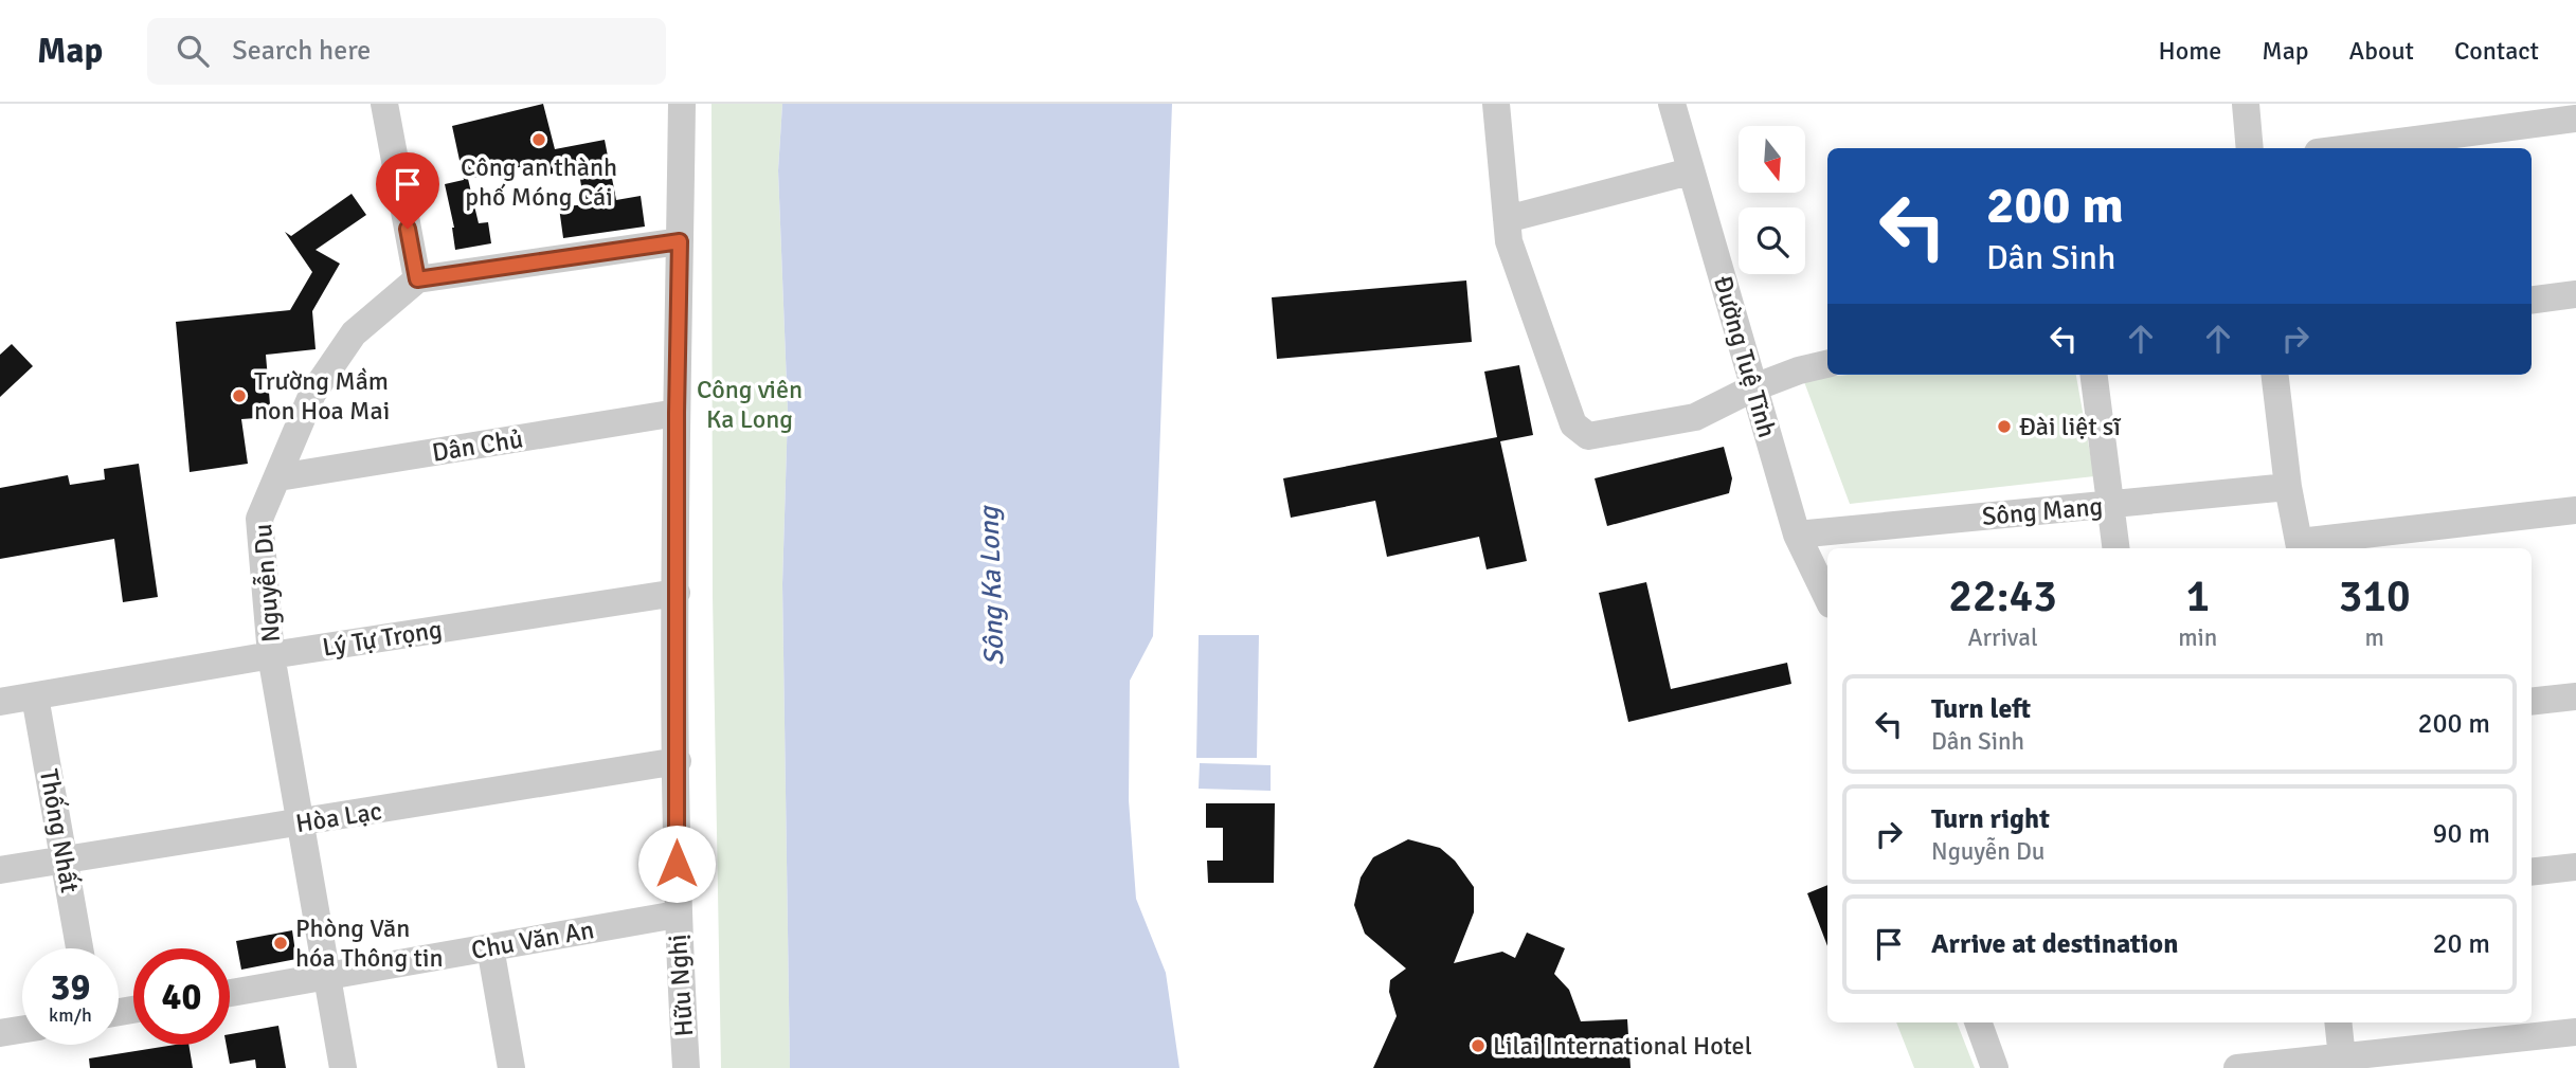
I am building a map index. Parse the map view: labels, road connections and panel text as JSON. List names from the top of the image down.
{
  "streets": {
    "street": [
      "Đường Tuệ Tĩnh",
      "Dân Chủ",
      "Sông Mang",
      "Nguyễn Du",
      "Lý Tự Trọng",
      "Hòa Lạc",
      "Thống Nhất",
      "Chu Văn An",
      "Hữu Nghị"
    ]
  },
  "crossings": [
    ["Đường Tuệ Tĩnh", "Sông Mang"],
    ["Dân Chủ", "Nguyễn Du"],
    ["Dân Chủ", "Hữu Nghị"],
    ["Nguyễn Du", "Lý Tự Trọng"],
    ["Nguyễn Du", "Hòa Lạc"],
    ["Nguyễn Du", "Chu Văn An"],
    ["Lý Tự Trọng", "Thống Nhất"],
    ["Lý Tự Trọng", "Hữu Nghị"],
    ["Hòa Lạc", "Thống Nhất"],
    ["Hòa Lạc", "Hữu Nghị"],
    ["Chu Văn An", "Hữu Nghị"]
  ],
  "water": ["Sông Ka Long"],
  "parks": ["Công viên Ka Long"],
  "places": [
    "Công an thành phố Móng Cái",
    "Trường Mầm non Hoa Mai",
    "Đài liệt sĩ",
    "Phòng Văn hóa Thông tin",
    "Lilai International Hotel"
  ],
  "north": "bottom",
  "page": {
    "header": "Map",
    "search": "Search here",
    "nav": [
      "Home",
      "Map",
      "About",
      "Contact"
    ],
    "turn": ["200 m", "Dân Sinh"],
    "eta": [
      "22:43",
      "Arrival",
      "1",
      "min",
      "310",
      "m"
    ],
    "list": [
      {
        "name": "Turn left",
        "note": "Dân Sinh",
        "value": "200 m"
      },
      {
        "name": "Turn right",
        "note": "Nguyễn Du",
        "value": "90 m"
      },
      {
        "name": "Arrive at destination",
        "value": "20 m"
      }
    ],
    "speed": "39 km/h",
    "limit": "40"
  }
}
